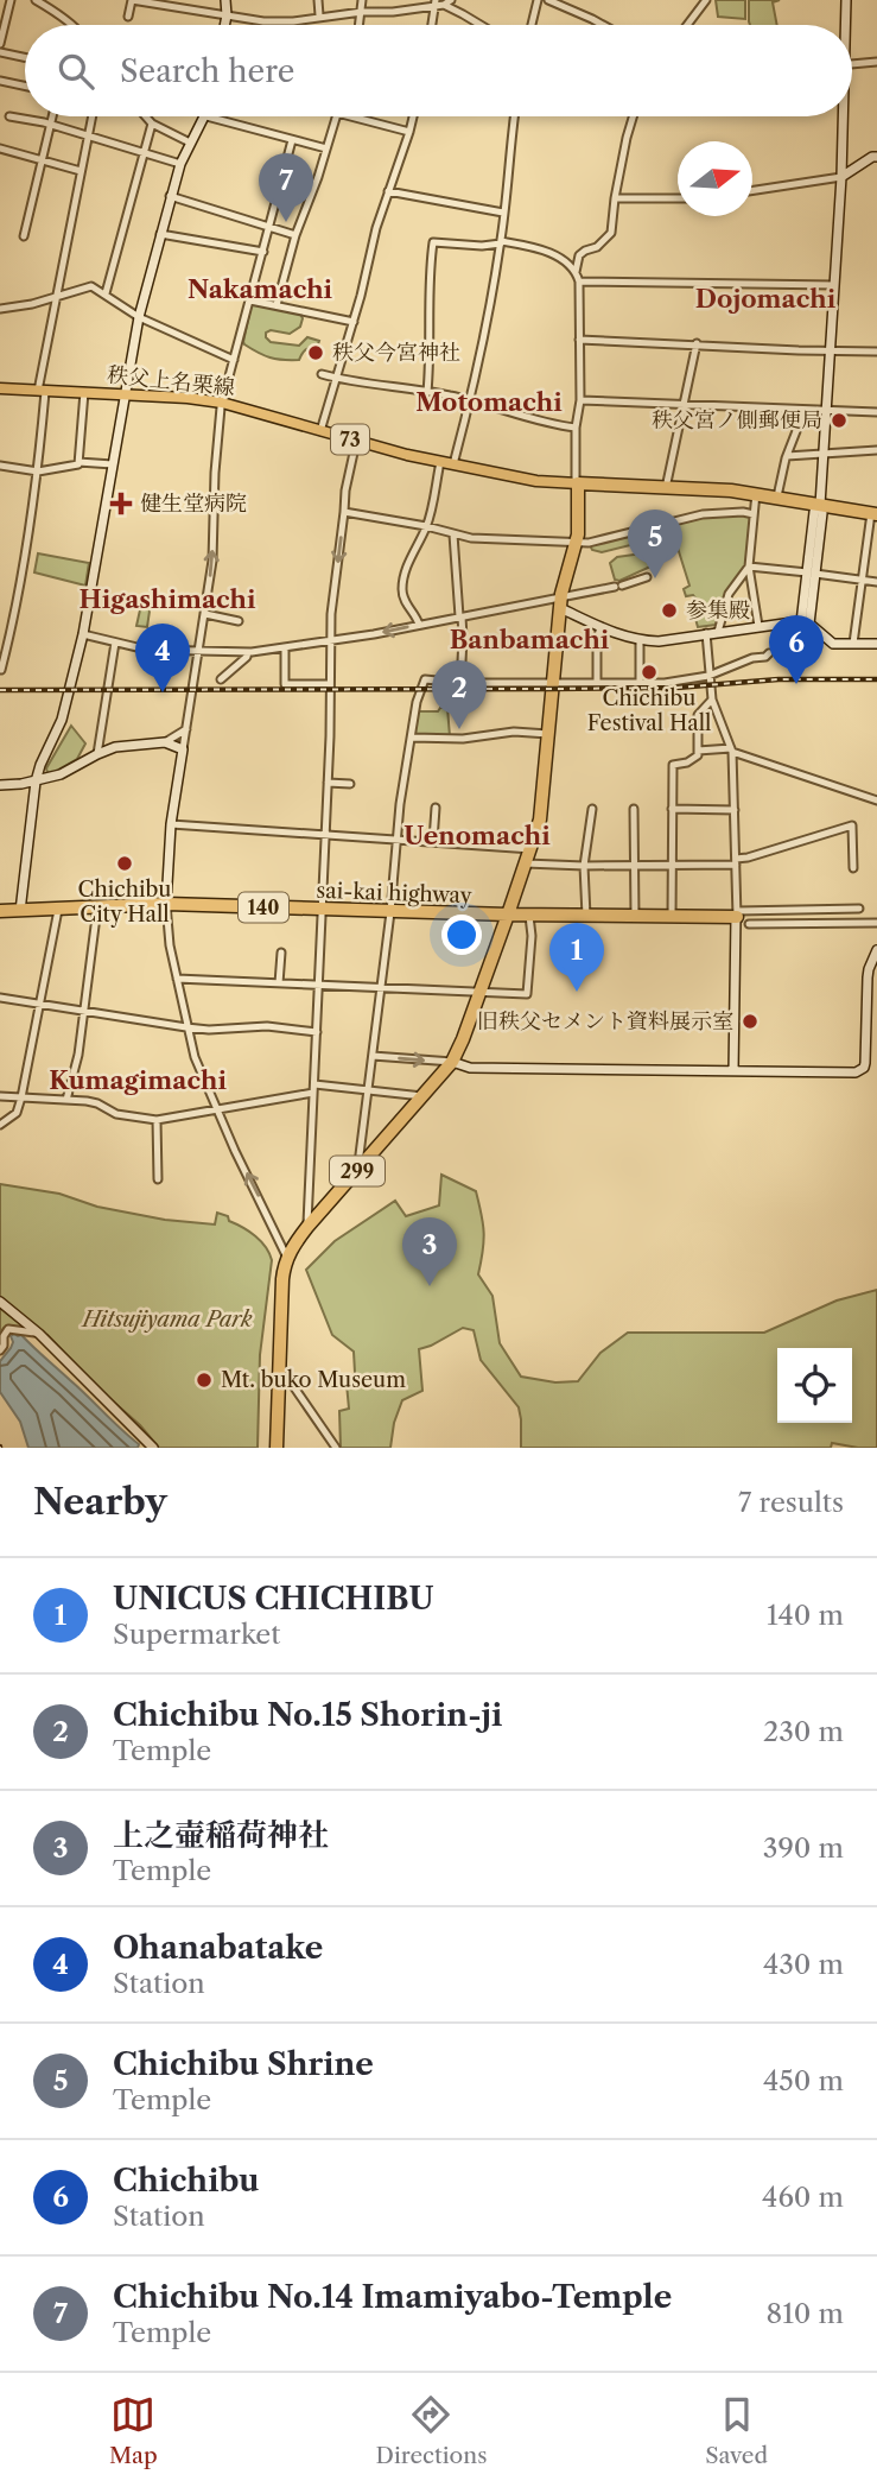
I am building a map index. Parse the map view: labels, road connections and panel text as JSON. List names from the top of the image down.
{
  "streets": {
    "highway": ["sai-kai highway", "140", "299"],
    "main road": ["秩父上名栗線", "73"]
  },
  "crossings": [
    ["秩父上名栗線", "299"],
    ["sai-kai highway", "299"]
  ],
  "districts": [
    "Nakamachi",
    "Dojomachi",
    "Motomachi",
    "Higashimachi",
    "Banbamachi",
    "Uenomachi",
    "Kumagimachi"
  ],
  "parks": ["Hitsujiyama Park"],
  "places": {
    "other": [
      "秩父今宮神社",
      "秩父宮ノ側郵便局",
      "参集殿",
      "Chichibu Festival Hall",
      "Chichibu City Hall",
      "旧秩父セメント資料展示室",
      "Mt. buko Museum"
    ],
    "health": ["健生堂病院"]
  },
  "north": "right",
  "page": {
    "search": "Search here",
    "pins": [
      "7",
      "5",
      "6",
      "4",
      "2",
      "1",
      "3"
    ],
    "heading": ["Nearby", "7 results"],
    "list": [
      {
        "mark": "1",
        "name": "UNICUS CHICHIBU",
        "note": "Supermarket",
        "value": "140 m"
      },
      {
        "mark": "2",
        "name": "Chichibu No.15 Shorin-ji",
        "note": "Temple",
        "value": "230 m"
      },
      {
        "mark": "3",
        "name": "上之壷稲荷神社",
        "note": "Temple",
        "value": "390 m"
      },
      {
        "mark": "4",
        "name": "Ohanabatake",
        "note": "Station",
        "value": "430 m"
      },
      {
        "mark": "5",
        "name": "Chichibu Shrine",
        "note": "Temple",
        "value": "450 m"
      },
      {
        "mark": "6",
        "name": "Chichibu",
        "note": "Station",
        "value": "460 m"
      },
      {
        "mark": "7",
        "name": "Chichibu No.14 Imamiyabo-Temple",
        "note": "Temple",
        "value": "810 m"
      }
    ],
    "nav": ["Map", "Directions", "Saved"]
  }
}
